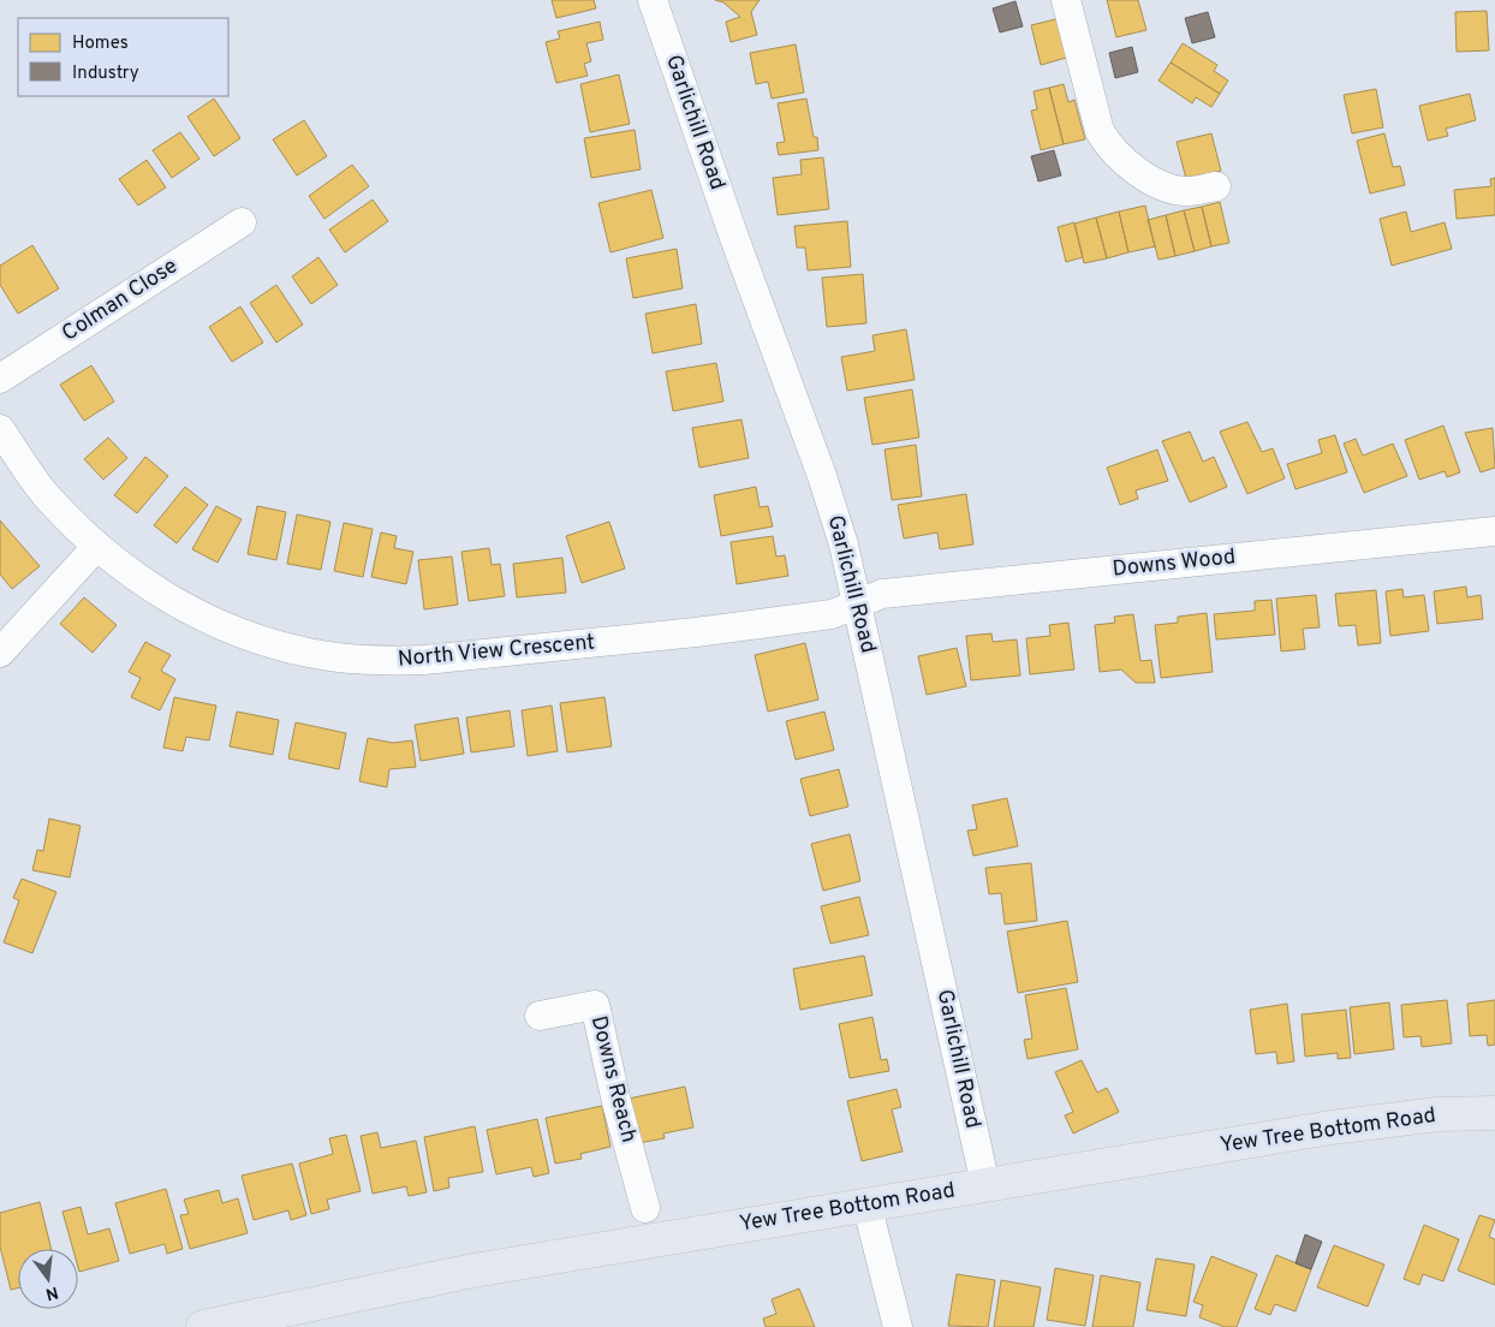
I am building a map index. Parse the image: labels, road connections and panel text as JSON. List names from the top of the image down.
{
  "streets": {
    "main road": ["Yew Tree Bottom Road"],
    "street": [
      "Garlichill Road",
      "Colman Close",
      "Downs Wood",
      "North View Crescent",
      "Downs Reach"
    ]
  },
  "crossings": [
    ["Garlichill Road", "Downs Wood"],
    ["Garlichill Road", "North View Crescent"],
    ["Garlichill Road", "Yew Tree Bottom Road"],
    ["Downs Wood", "North View Crescent"]
  ],
  "legend": ["Homes", "Industry"],
  "north": "bottom"
}
